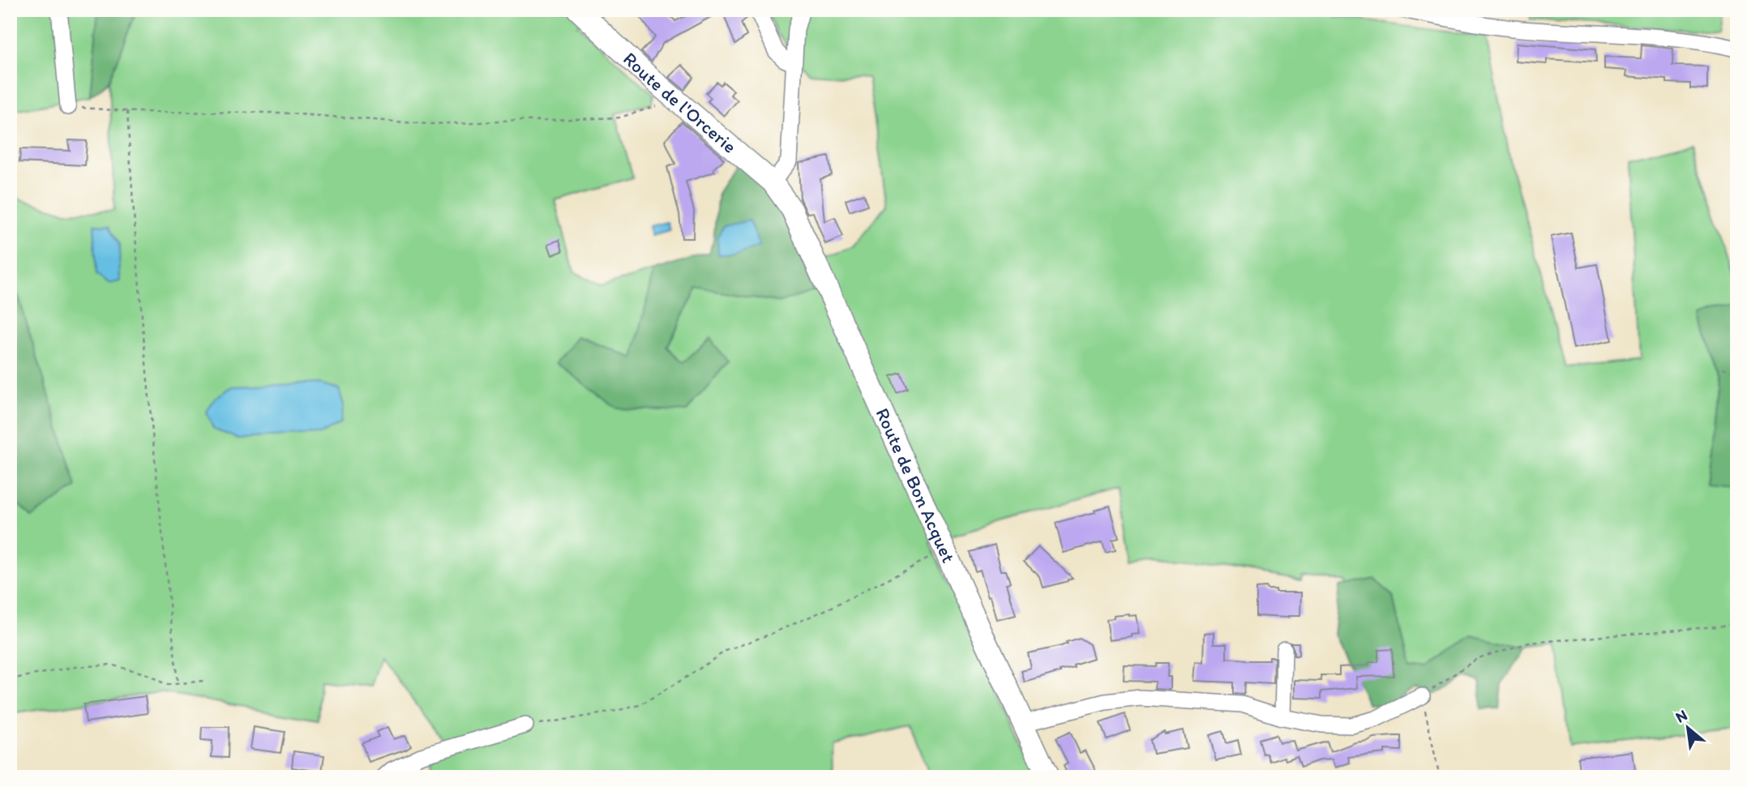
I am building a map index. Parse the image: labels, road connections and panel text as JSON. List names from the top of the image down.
{
  "streets": {
    "street": ["Route de l'Orcerie", "Route de Bon Acquet"]
  },
  "crossings": [
    ["Route de l'Orcerie", "Route de Bon Acquet"]
  ],
  "north": "top left"
}
